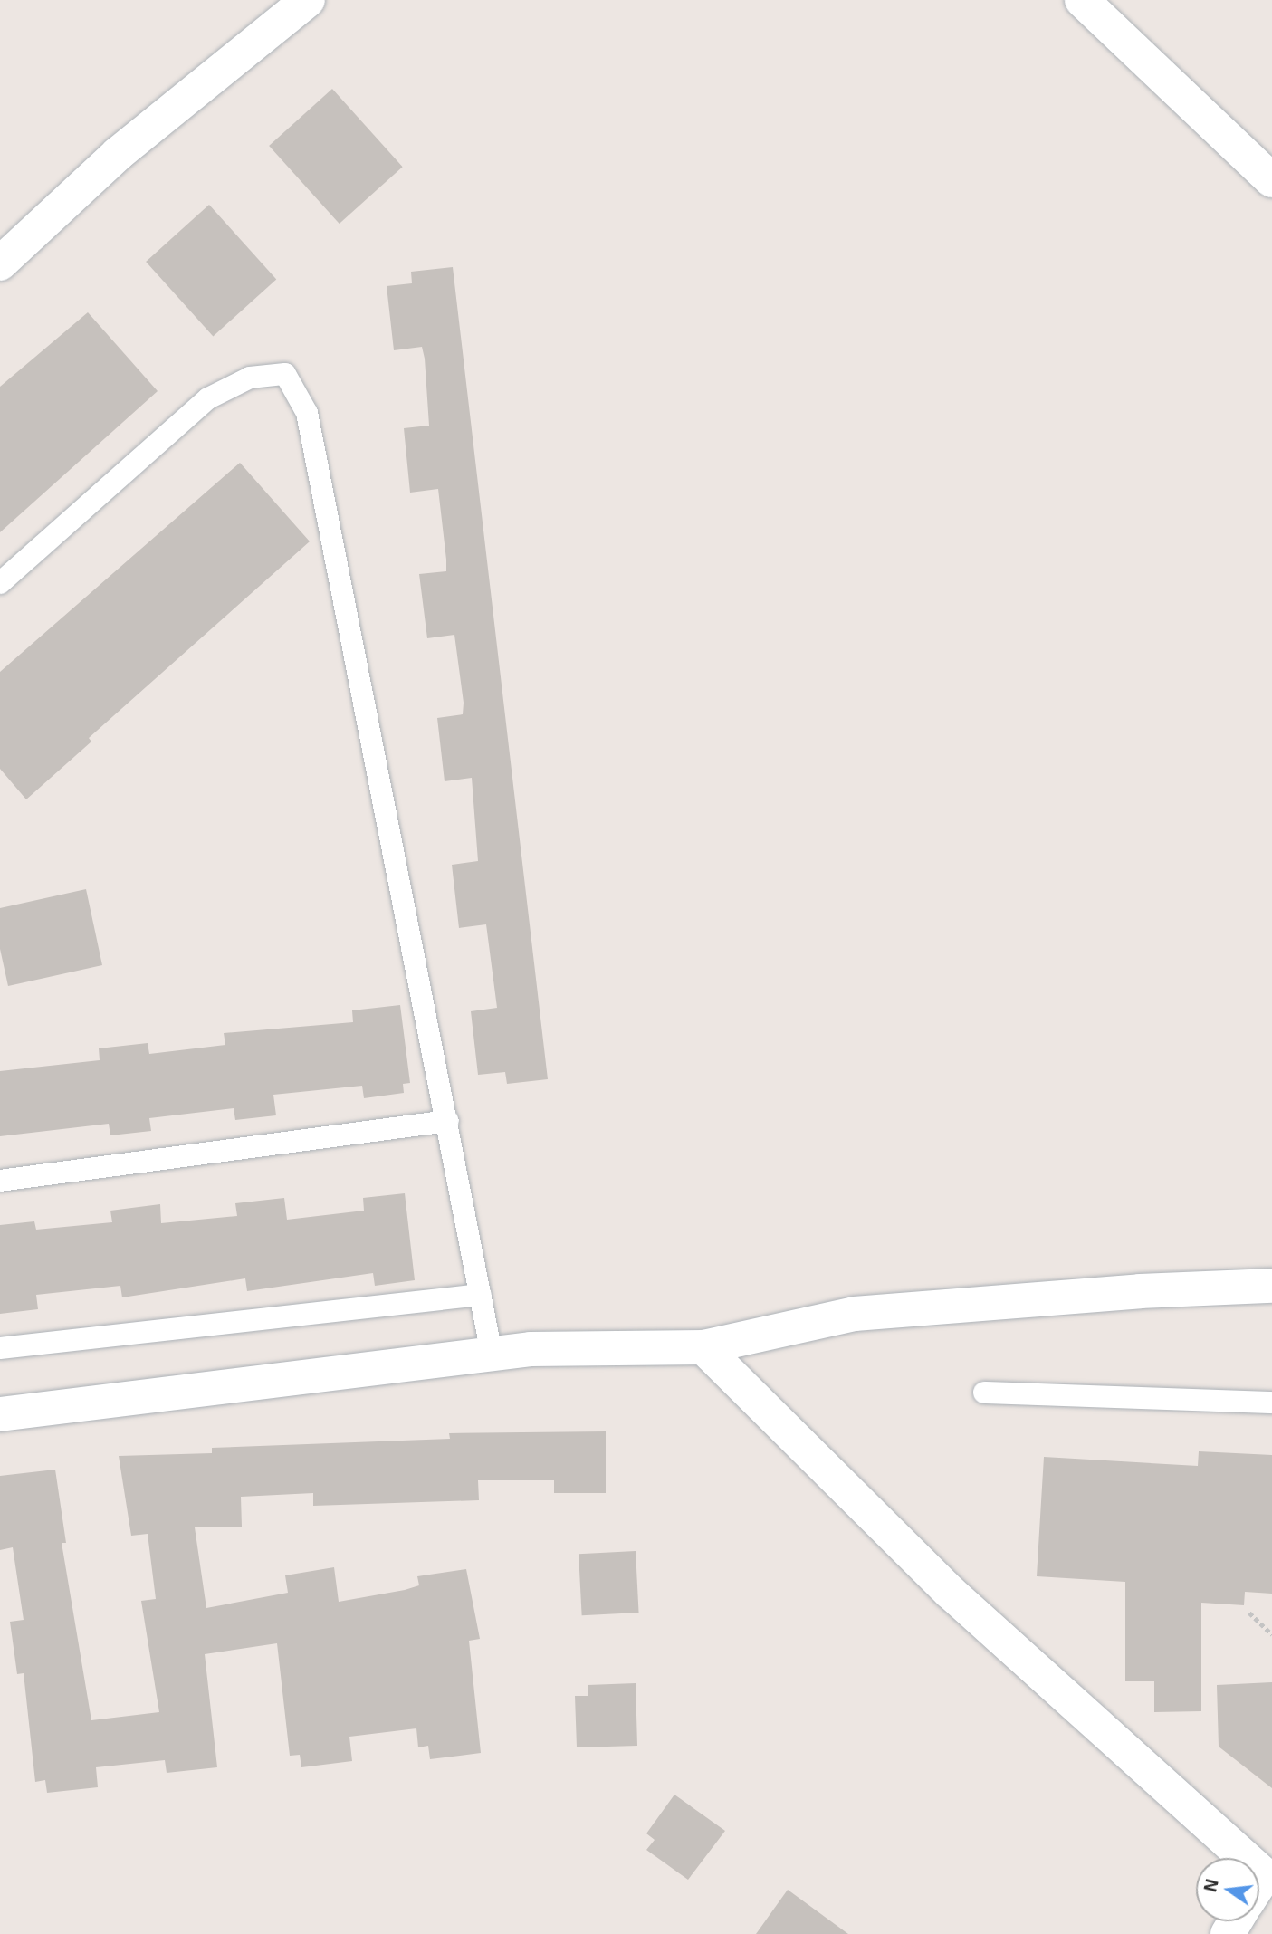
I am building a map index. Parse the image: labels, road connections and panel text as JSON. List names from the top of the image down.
{
  "north": "left"
}
